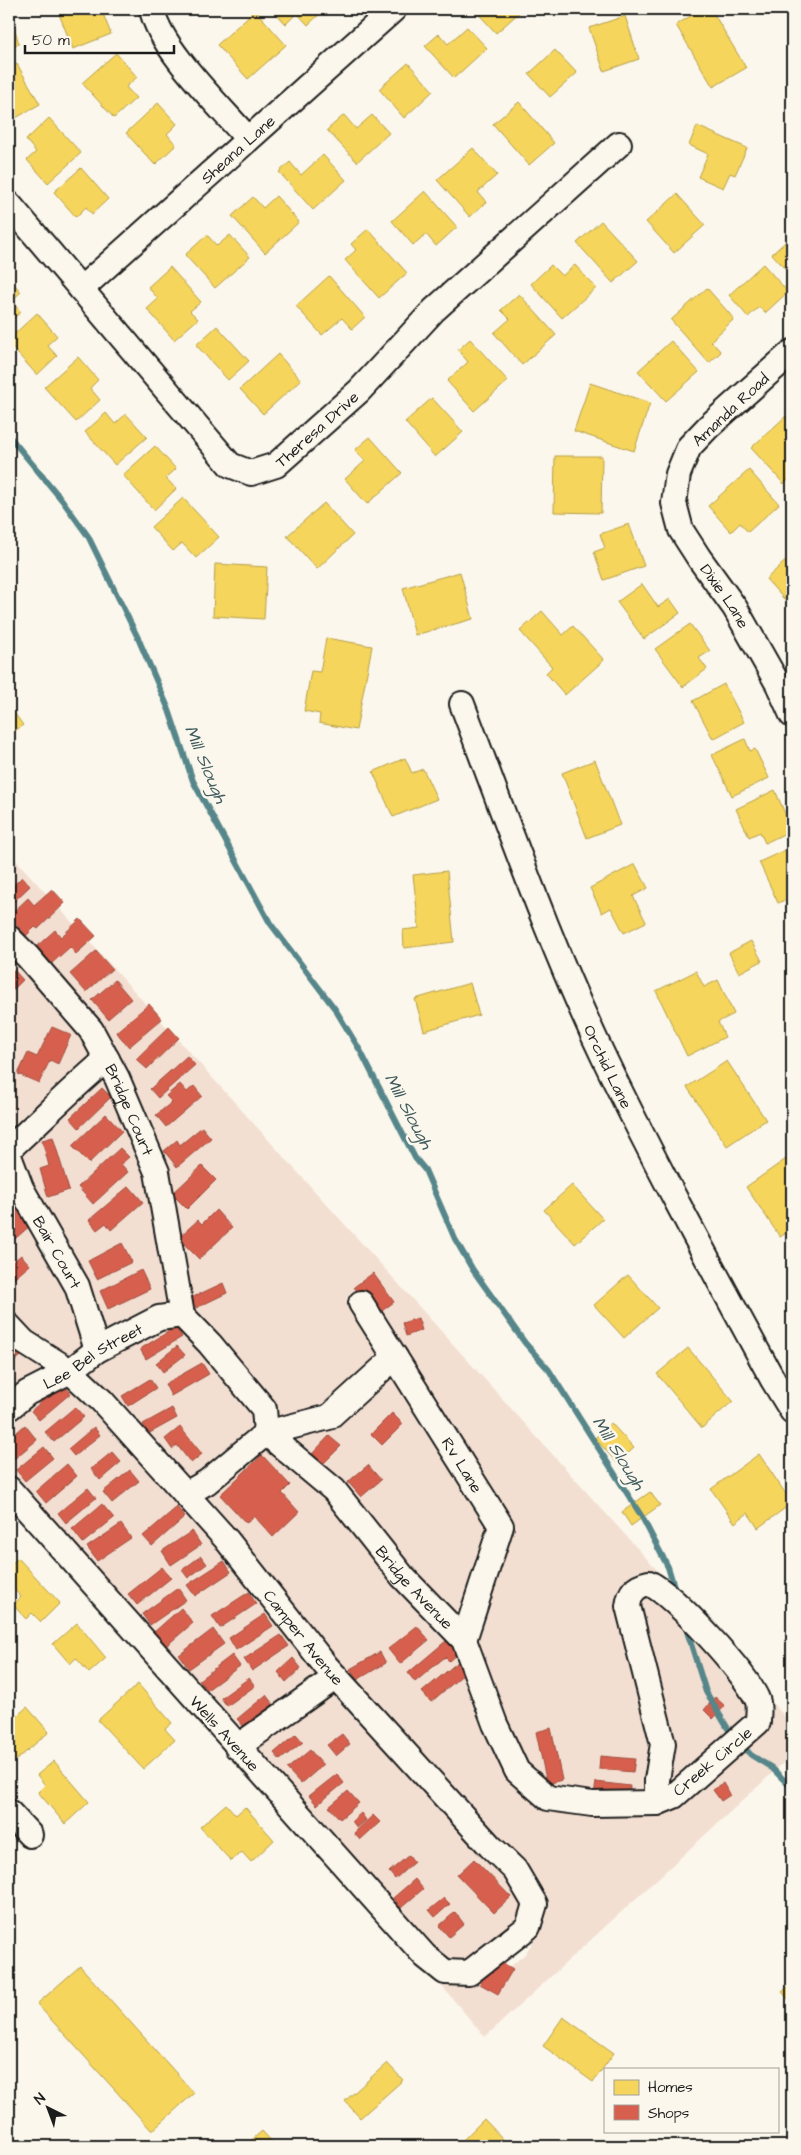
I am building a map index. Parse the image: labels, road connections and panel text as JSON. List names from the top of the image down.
{
  "streets": {
    "street": [
      "Sheana Lane",
      "Amanda Road",
      "Theresa Drive",
      "Dixie Lane",
      "Orchid Lane",
      "Bridge Court",
      "Bair Court",
      "Lee Bel Street",
      "Rv Lane",
      "Bridge Avenue",
      "Camper Avenue",
      "Wells Avenue",
      "Creek Circle"
    ]
  },
  "crossings": [
    ["Sheana Lane", "Theresa Drive"],
    ["Amanda Road", "Dixie Lane"],
    ["Bridge Court", "Lee Bel Street"],
    ["Bair Court", "Lee Bel Street"],
    ["Lee Bel Street", "Camper Avenue"],
    ["Rv Lane", "Bridge Avenue"],
    ["Bridge Avenue", "Creek Circle"],
    ["Camper Avenue", "Wells Avenue"]
  ],
  "water": ["Mill Slough"],
  "legend": ["Homes", "Shops"],
  "scale_bar": "50 m",
  "north": "top left"
}
